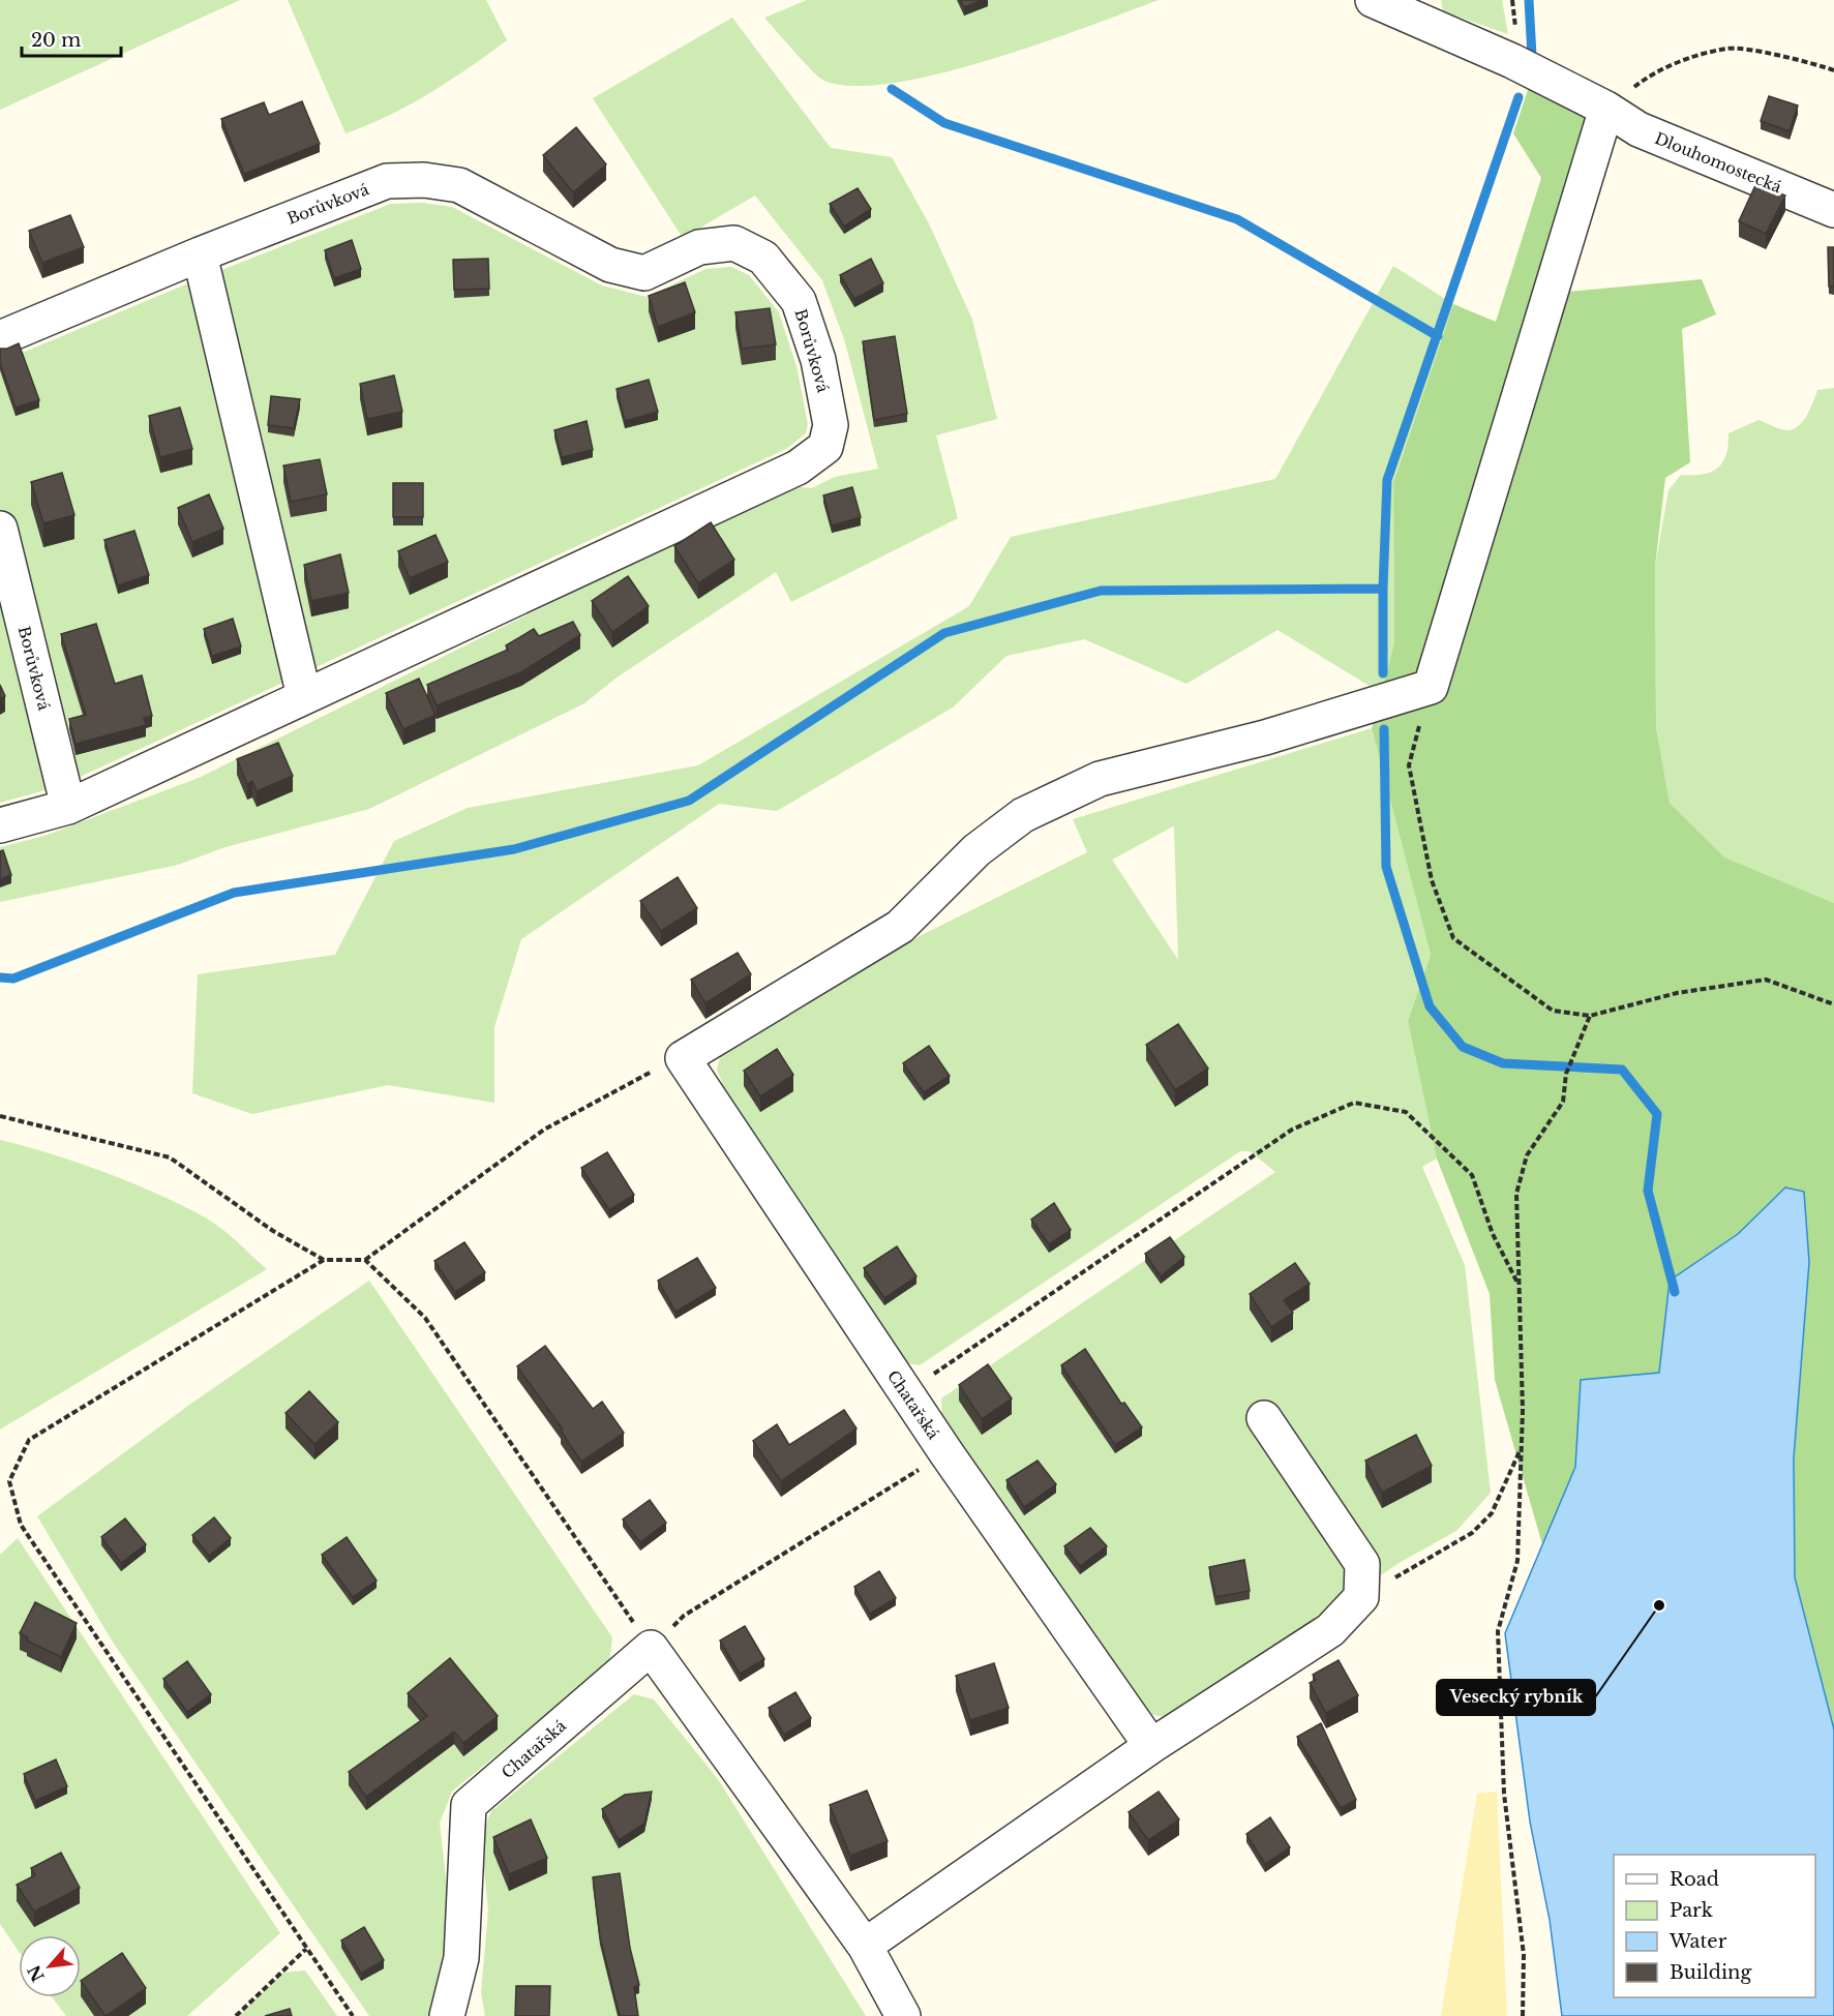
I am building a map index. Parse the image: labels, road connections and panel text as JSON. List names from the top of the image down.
{
  "streets": {
    "street": ["Dlouhomostecká", "Borůvková", "Chatařská"]
  },
  "places": ["Vesecký rybník"],
  "legend": [
    "Road",
    "Park",
    "Water",
    "Building"
  ],
  "scale_bar": "20 m",
  "north": "bottom left"
}
